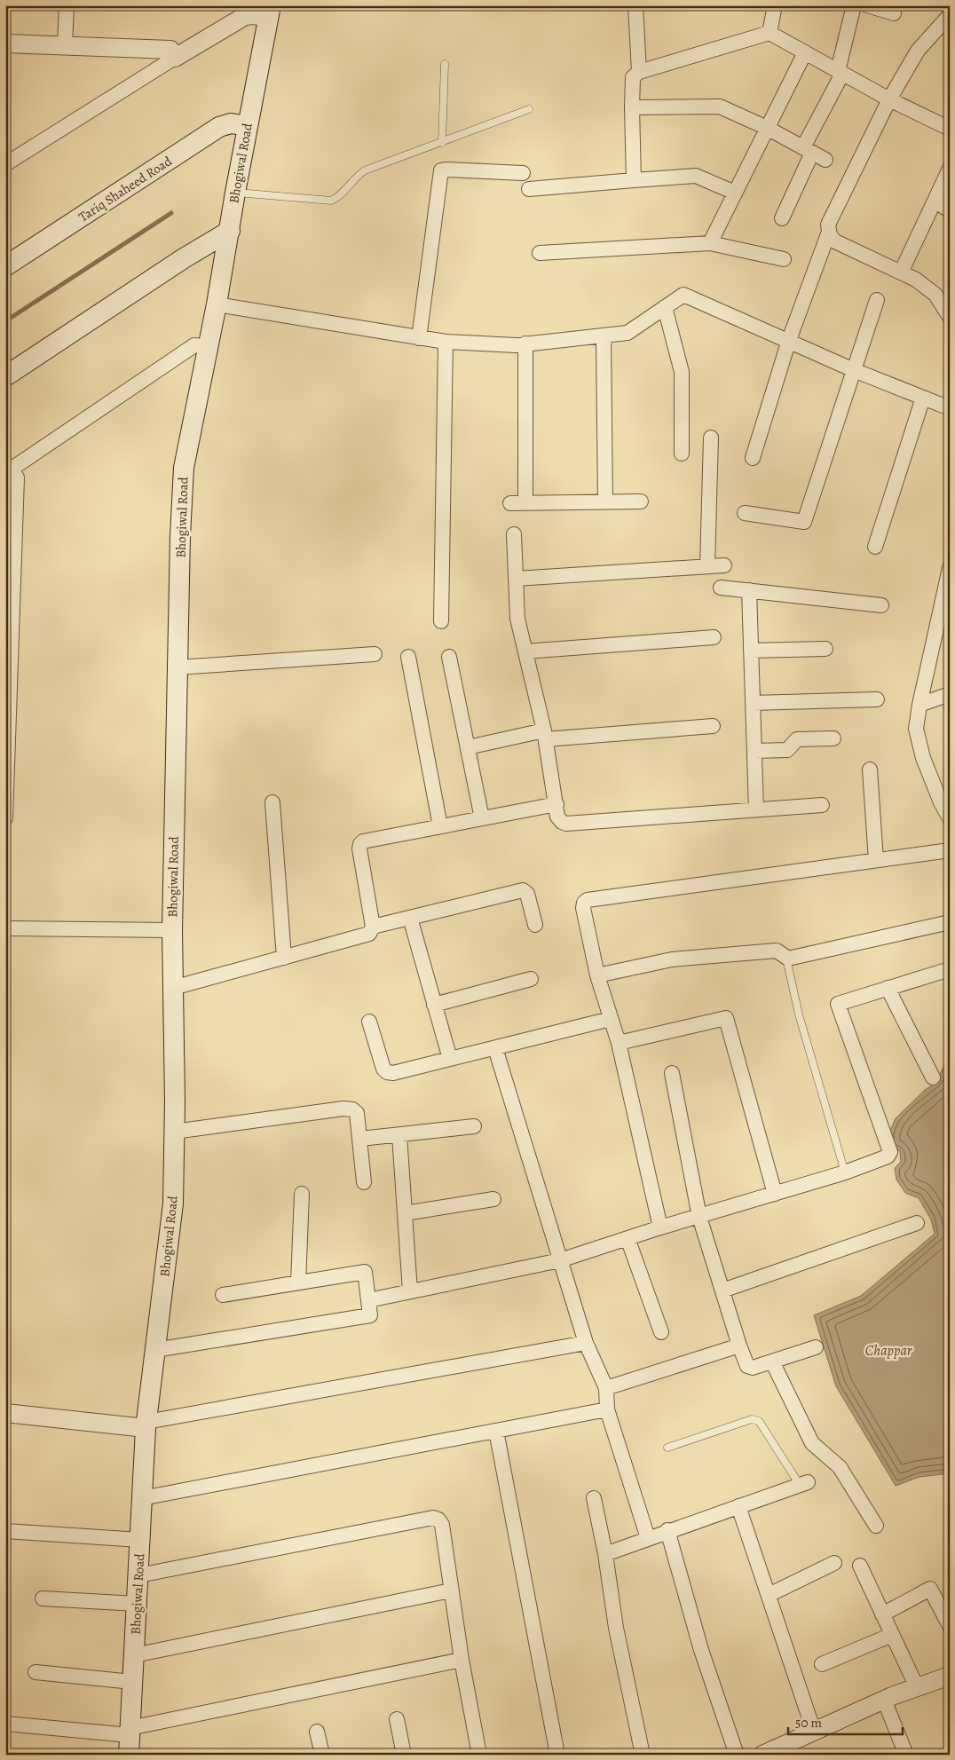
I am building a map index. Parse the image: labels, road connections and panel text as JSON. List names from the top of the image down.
{
  "streets": {
    "main road": ["Bhogiwal Road", "Tariq Shaheed Road"]
  },
  "crossings": [
    ["Bhogiwal Road", "Tariq Shaheed Road"]
  ],
  "water": ["Chappar"],
  "scale_bar": "50 m"
}
